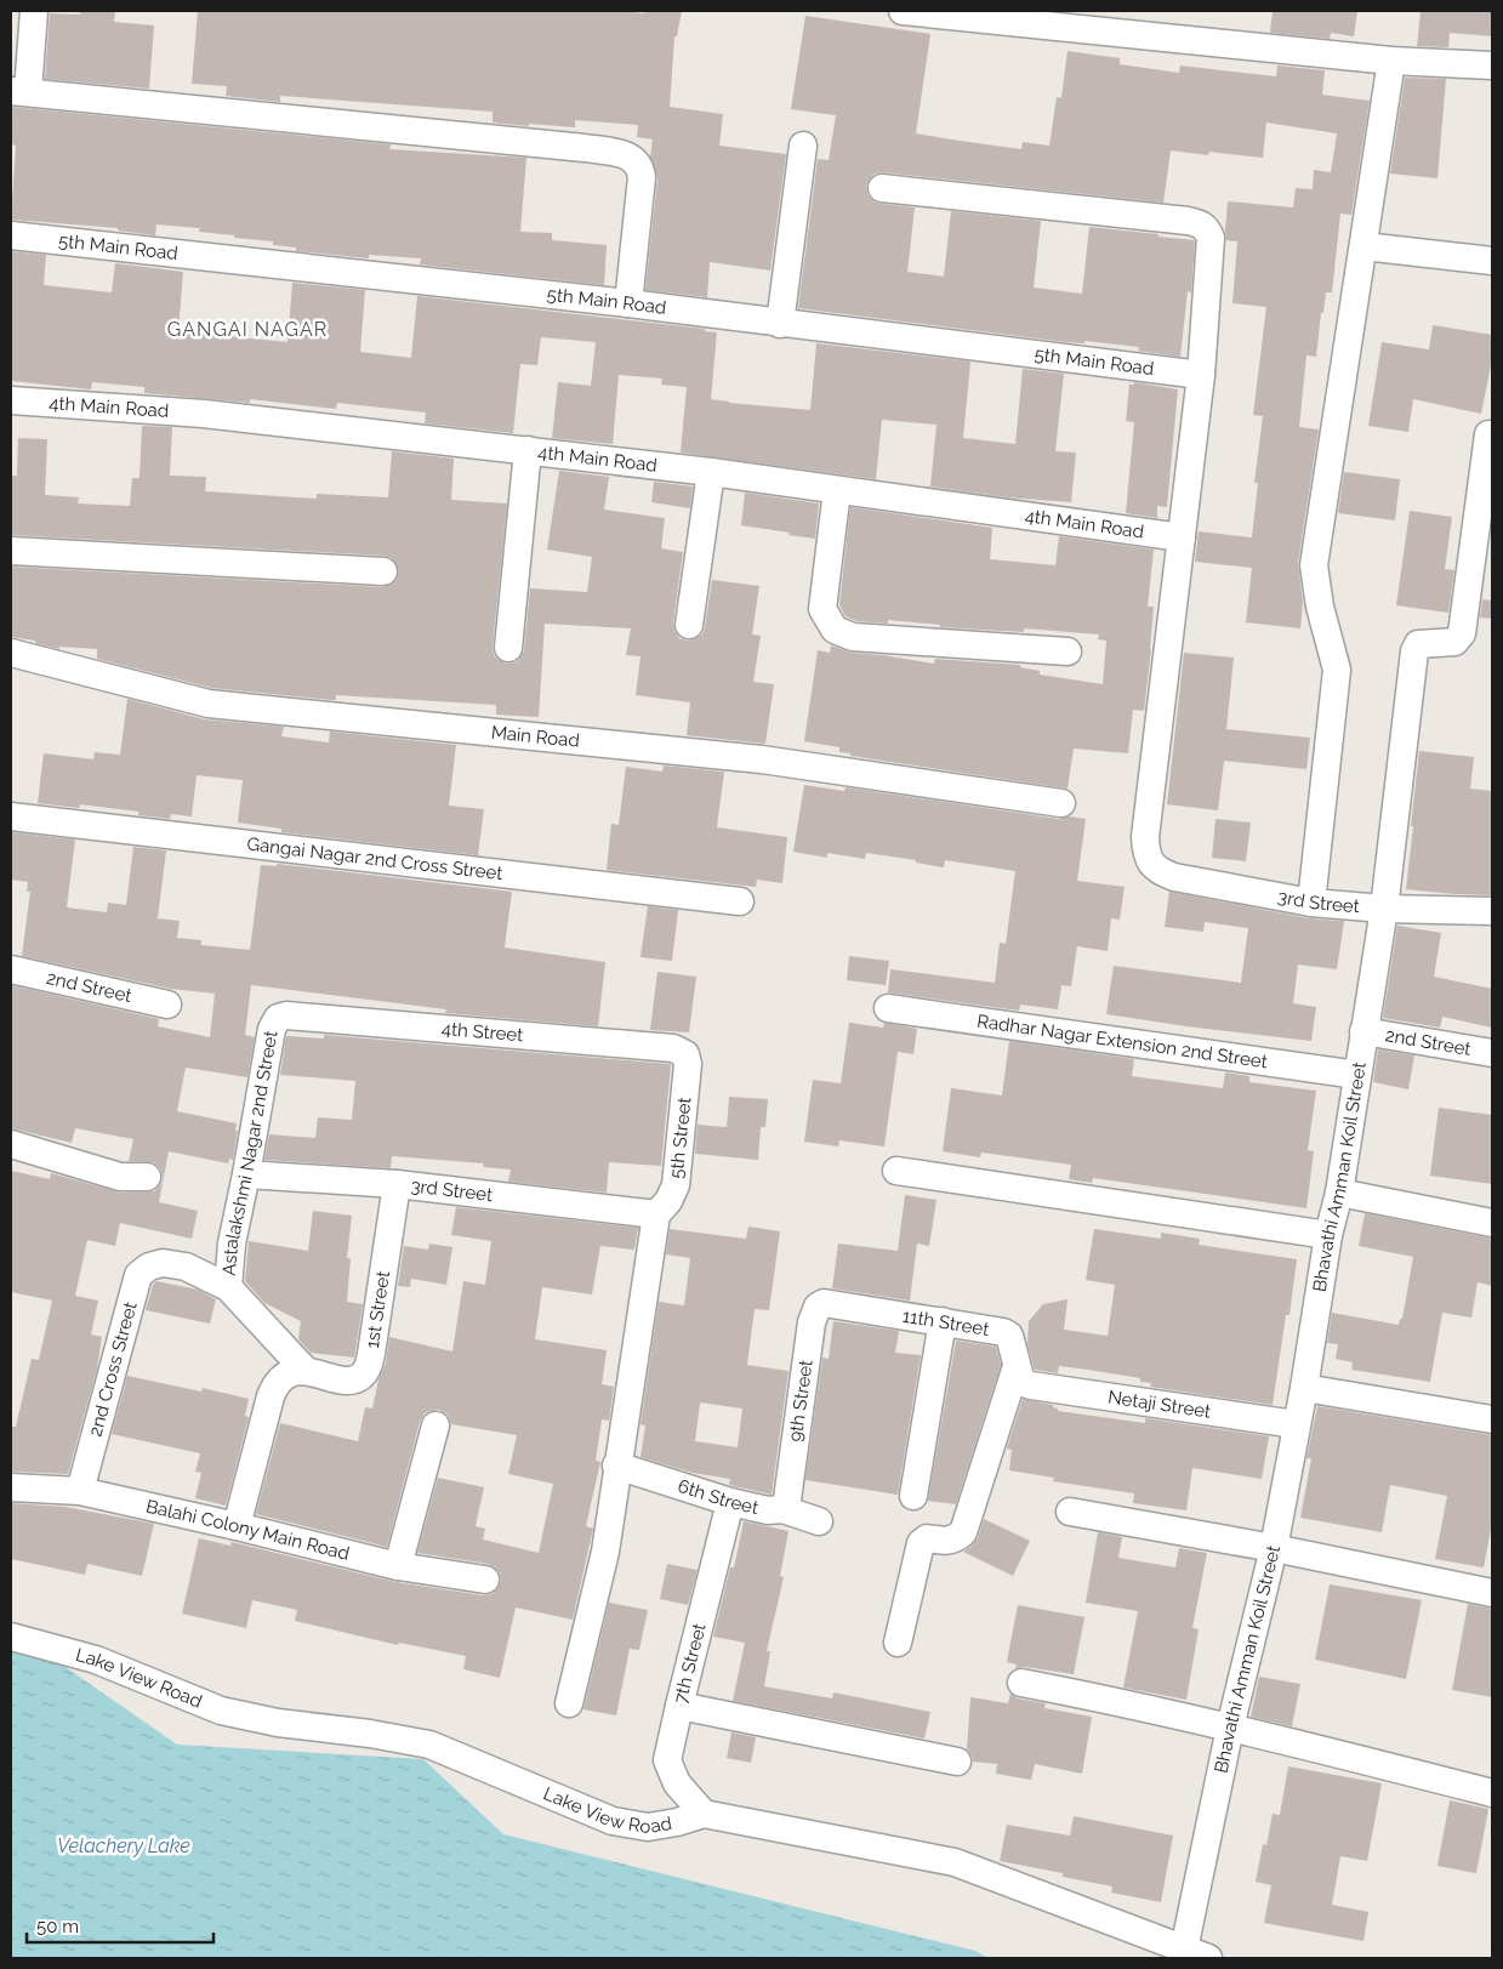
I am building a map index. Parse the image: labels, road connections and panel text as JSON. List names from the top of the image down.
{
  "streets": {
    "street": [
      "5th Main Road",
      "4th Main Road",
      "Main Road",
      "Gangai Nagar 2nd Cross Street",
      "3rd Street",
      "2nd Street",
      "4th Street",
      "Radhar Nagar Extension 2nd Street",
      "5th Street",
      "Astalakshmi Nagar 2nd Street",
      "Bhavathi Amman Koil Street",
      "1st Street",
      "11th Street",
      "2nd Cross Street",
      "9th Street",
      "Netaji Street",
      "6th Street",
      "Balahi Colony Main Road",
      "7th Street",
      "Lake View Road"
    ]
  },
  "crossings": [
    ["4th Main Road", "3rd Street"],
    ["3rd Street", "5th Street"],
    ["3rd Street", "Astalakshmi Nagar 2nd Street"],
    ["3rd Street", "Bhavathi Amman Koil Street"],
    ["3rd Street", "1st Street"],
    ["2nd Street", "Bhavathi Amman Koil Street"],
    ["4th Street", "5th Street"],
    ["4th Street", "Astalakshmi Nagar 2nd Street"],
    ["Radhar Nagar Extension 2nd Street", "Bhavathi Amman Koil Street"],
    ["Astalakshmi Nagar 2nd Street", "2nd Cross Street"],
    ["Bhavathi Amman Koil Street", "Netaji Street"],
    ["Bhavathi Amman Koil Street", "Lake View Road"],
    ["11th Street", "9th Street"],
    ["11th Street", "Netaji Street"],
    ["2nd Cross Street", "Balahi Colony Main Road"],
    ["9th Street", "6th Street"],
    ["6th Street", "7th Street"],
    ["7th Street", "Lake View Road"]
  ],
  "districts": ["GANGAI NAGAR"],
  "water": ["Velachery Lake"],
  "scale_bar": "50 m"
}
